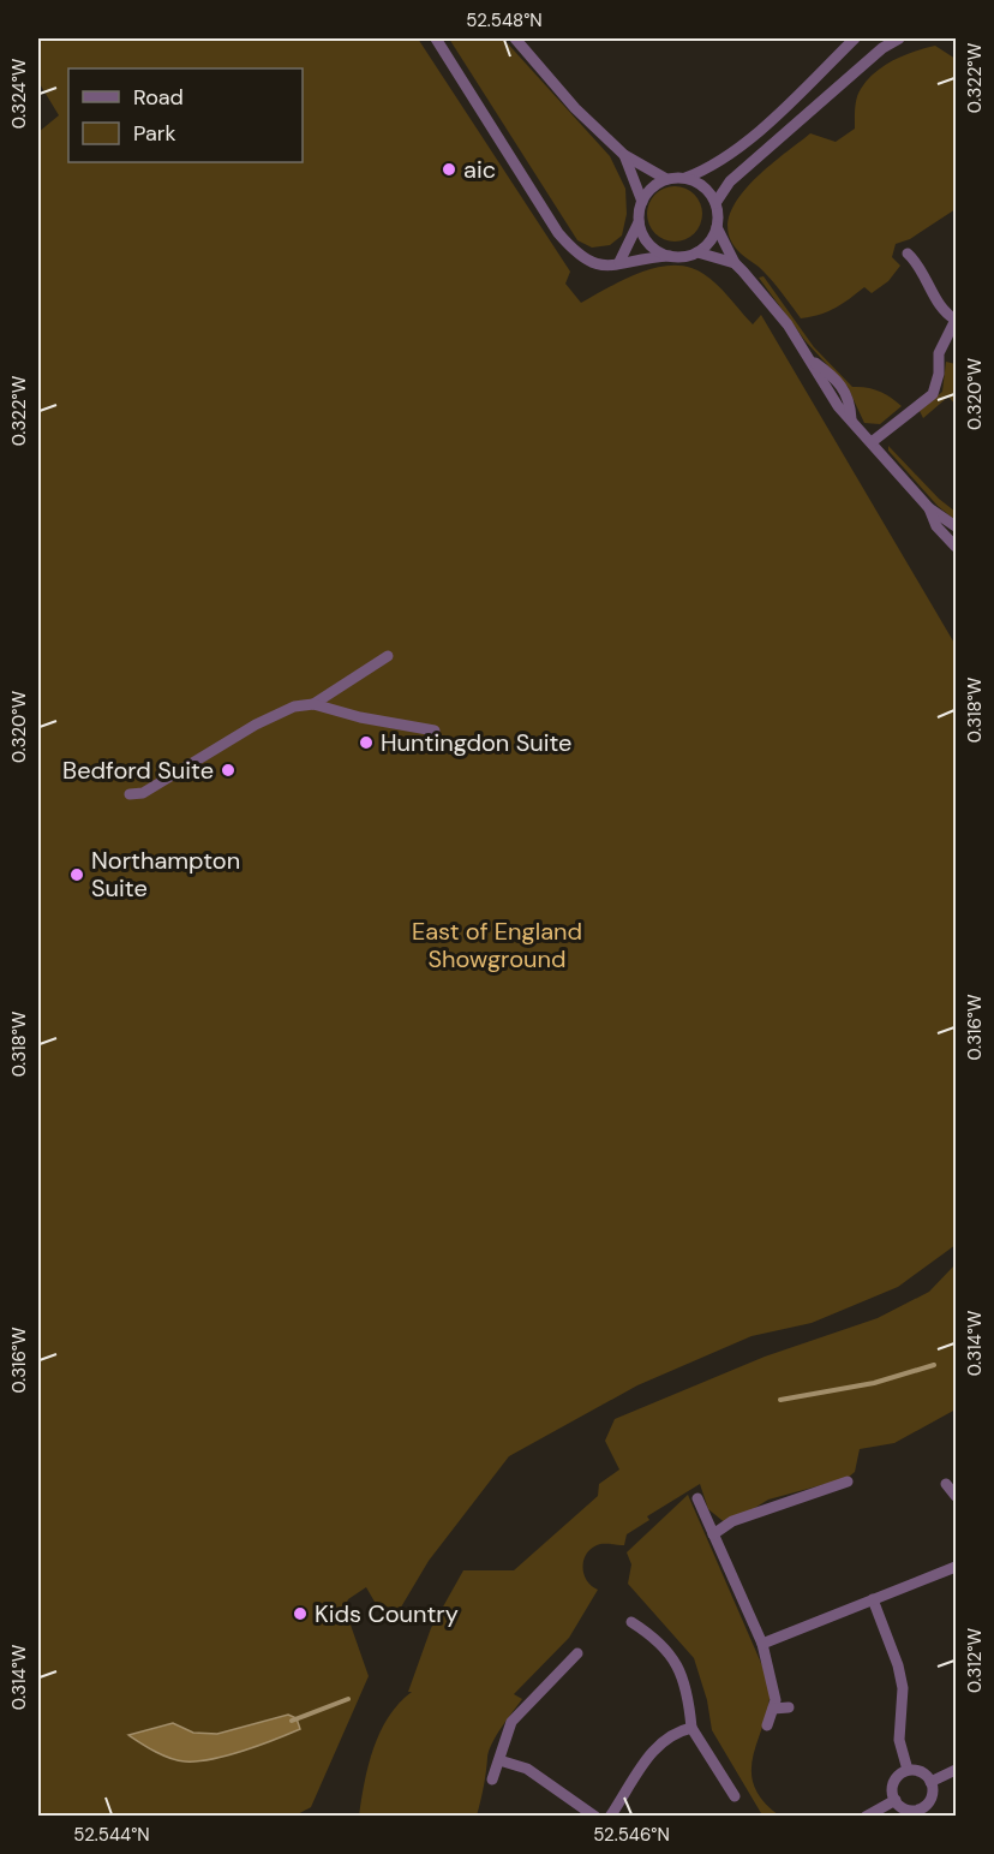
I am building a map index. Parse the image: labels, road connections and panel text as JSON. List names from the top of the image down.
{
  "parks": ["East of England Showground"],
  "places": [
    "aic",
    "Huntingdon Suite",
    "Bedford Suite",
    "Northampton Suite",
    "Kids Country"
  ],
  "legend": ["Road", "Park"],
  "coordinates": [
    "52.548°N",
    "0.322°W",
    "0.324°W",
    "0.320°W",
    "0.318°W",
    "0.316°W",
    "0.314°W",
    "0.312°W",
    "52.544°N",
    "52.546°N"
  ]
}
